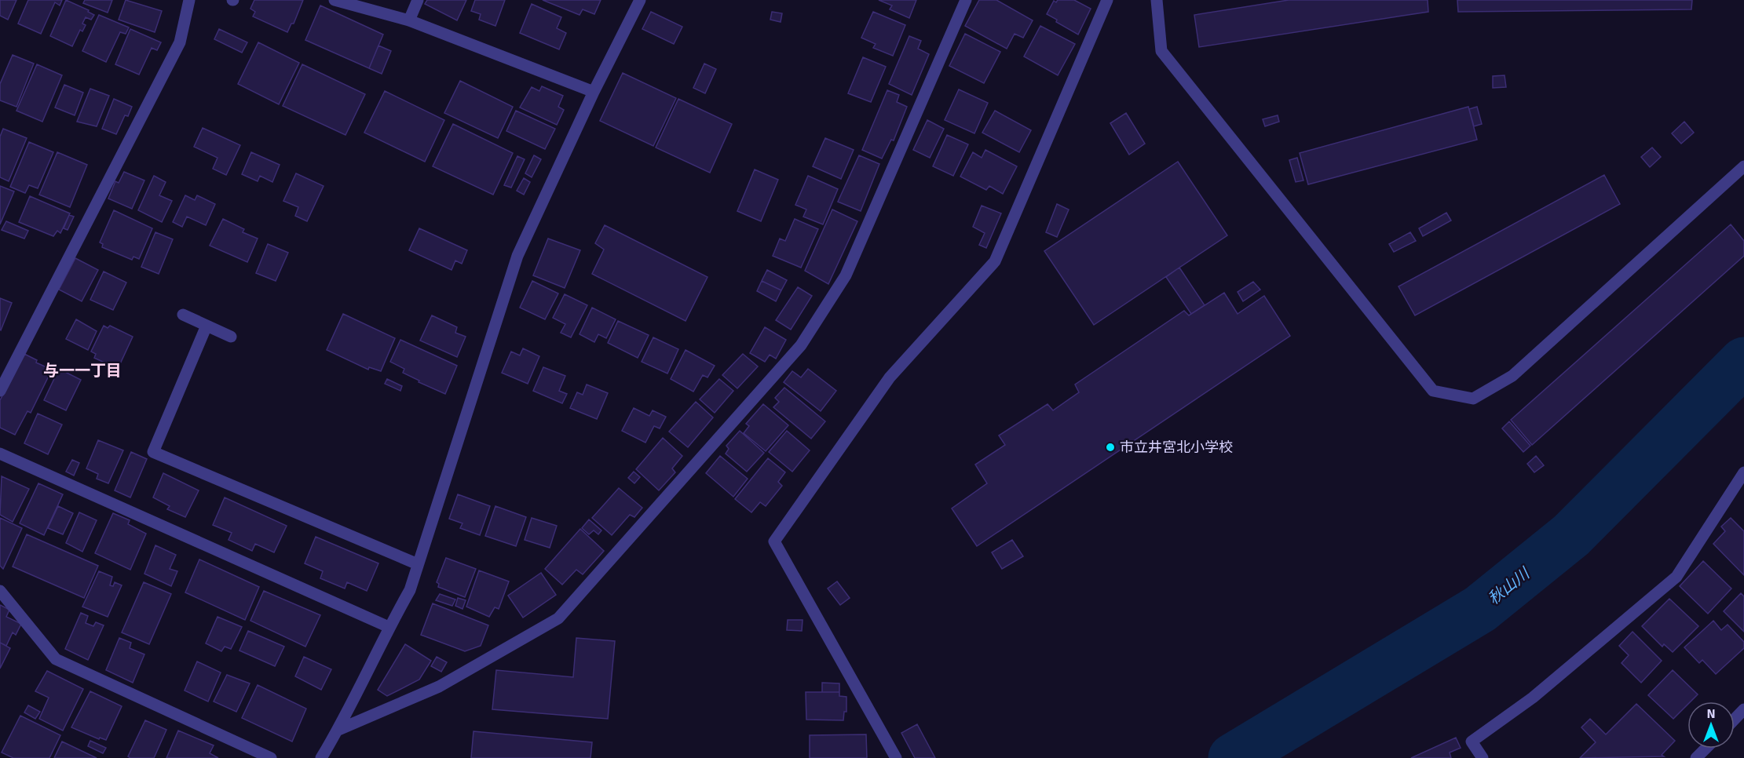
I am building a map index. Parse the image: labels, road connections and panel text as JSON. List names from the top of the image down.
{
  "districts": ["与一一丁目"],
  "water": ["秋山川"],
  "places": ["市立井宮北小学校"],
  "north": "top"
}
